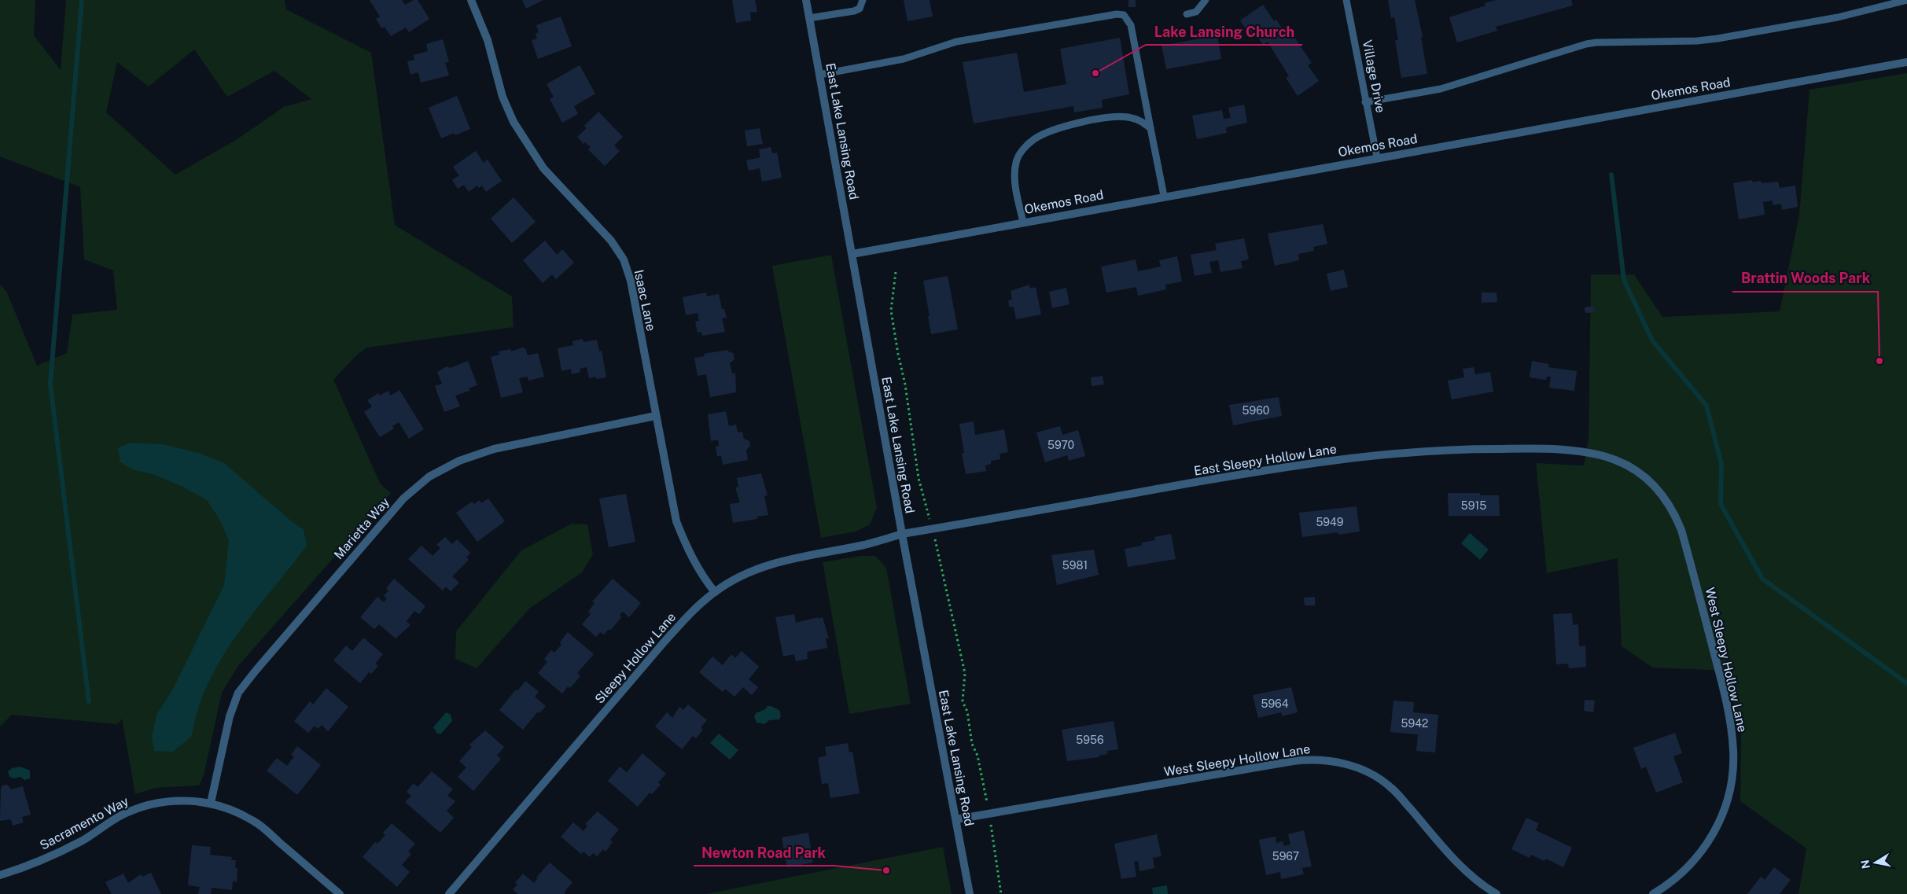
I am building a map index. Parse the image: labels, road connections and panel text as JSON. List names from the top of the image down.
{
  "streets": {
    "street": [
      "Okemos Road",
      "East Lake Lansing Road",
      "Isaac Lane",
      "East Sleepy Hollow Lane",
      "Marietta Way",
      "Sleepy Hollow Lane",
      "West Sleepy Hollow Lane",
      "Sacramento Way"
    ],
    "lane": ["Village Drive"]
  },
  "crossings": [
    ["Village Drive", "Okemos Road"],
    ["Okemos Road", "East Lake Lansing Road"],
    ["East Lake Lansing Road", "East Sleepy Hollow Lane"],
    ["East Lake Lansing Road", "Sleepy Hollow Lane"],
    ["East Lake Lansing Road", "West Sleepy Hollow Lane"],
    ["Isaac Lane", "Marietta Way"],
    ["Isaac Lane", "Sleepy Hollow Lane"],
    ["East Sleepy Hollow Lane", "Sleepy Hollow Lane"],
    ["East Sleepy Hollow Lane", "West Sleepy Hollow Lane"],
    ["Marietta Way", "Sacramento Way"]
  ],
  "places": ["Lake Lansing Church", "Brattin Woods Park", "Newton Road Park"],
  "house_numbers": [
    "5960",
    "5970",
    "5915",
    "5949",
    "5981",
    "5964",
    "5942",
    "5956",
    "5967"
  ],
  "north": "left"
}
